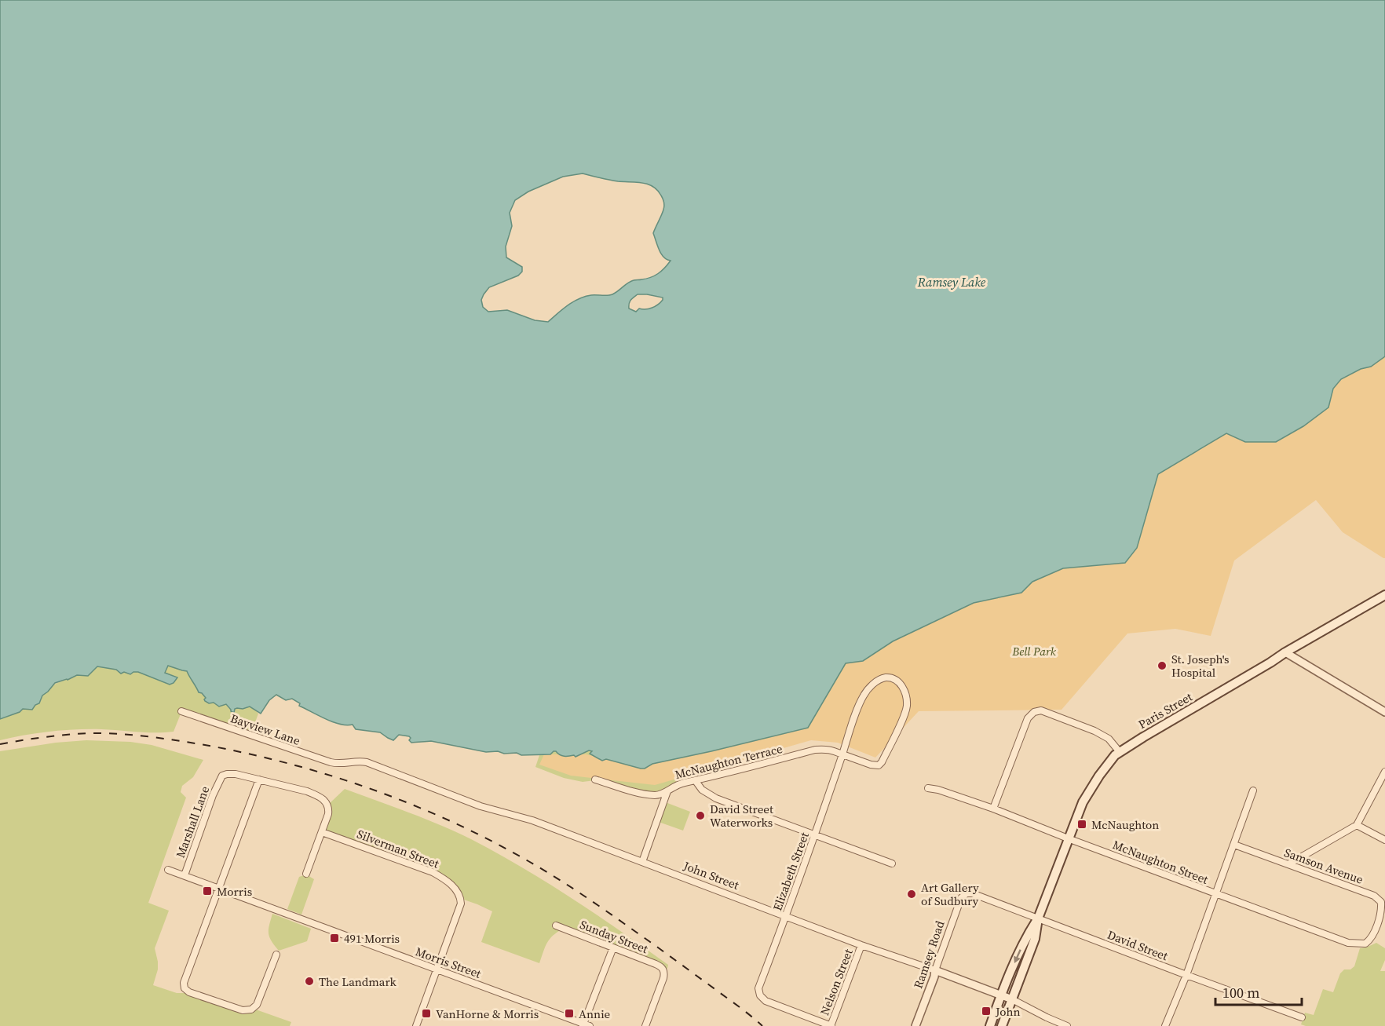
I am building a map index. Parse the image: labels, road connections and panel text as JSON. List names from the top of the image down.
{
  "streets": {
    "main road": ["Paris Street"],
    "street": [
      "Bayview Lane",
      "McNaughton Terrace",
      "Marshall Lane",
      "Silverman Street",
      "McNaughton Street",
      "Samson Avenue",
      "Elizabeth Street",
      "John Street",
      "Sunday Street",
      "David Street",
      "Ramsey Road",
      "Morris Street",
      "Nelson Street"
    ]
  },
  "crossings": [
    ["Paris Street", "McNaughton Street"],
    ["Paris Street", "John Street"],
    ["Paris Street", "David Street"],
    ["Bayview Lane", "John Street"],
    ["McNaughton Terrace", "Elizabeth Street"],
    ["Marshall Lane", "Morris Street"],
    ["Silverman Street", "Morris Street"],
    ["McNaughton Street", "Samson Avenue"],
    ["Elizabeth Street", "John Street"],
    ["Elizabeth Street", "Nelson Street"],
    ["John Street", "Ramsey Road"],
    ["John Street", "Nelson Street"],
    ["David Street", "Ramsey Road"]
  ],
  "water": ["Ramsey Lake"],
  "parks": ["Bell Park"],
  "places": {
    "other": [
      "St. Joseph's Hospital",
      "David Street Waterworks",
      "Art Gallery of Sudbury",
      "The Landmark"
    ],
    "transit": [
      "McNaughton",
      "Morris",
      "491 Morris",
      "John",
      "VanHorne & Morris",
      "Annie"
    ]
  },
  "scale_bar": "100 m"
}
